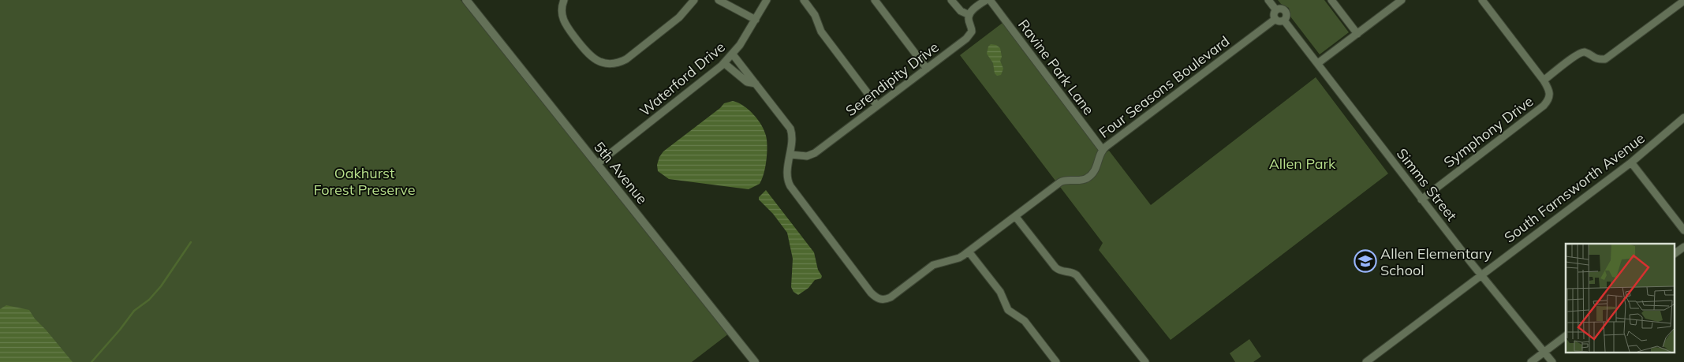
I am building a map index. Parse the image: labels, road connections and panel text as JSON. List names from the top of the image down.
{
  "streets": {
    "street": [
      "Ravine Park Lane",
      "Waterford Drive",
      "Serendipity Drive",
      "Four Seasons Boulevard",
      "Symphony Drive",
      "5th Avenue",
      "Simms Street",
      "South Farnsworth Avenue"
    ]
  },
  "crossings": [
    ["Ravine Park Lane", "Four Seasons Boulevard"],
    ["Waterford Drive", "Four Seasons Boulevard"],
    ["Waterford Drive", "5th Avenue"],
    ["Serendipity Drive", "Four Seasons Boulevard"],
    ["Four Seasons Boulevard", "Simms Street"],
    ["Symphony Drive", "Simms Street"],
    ["Simms Street", "South Farnsworth Avenue"]
  ],
  "parks": ["Allen Park", "Oakhurst Forest Preserve"],
  "places": {
    "school or university": ["Allen Elementary School"]
  }
}
